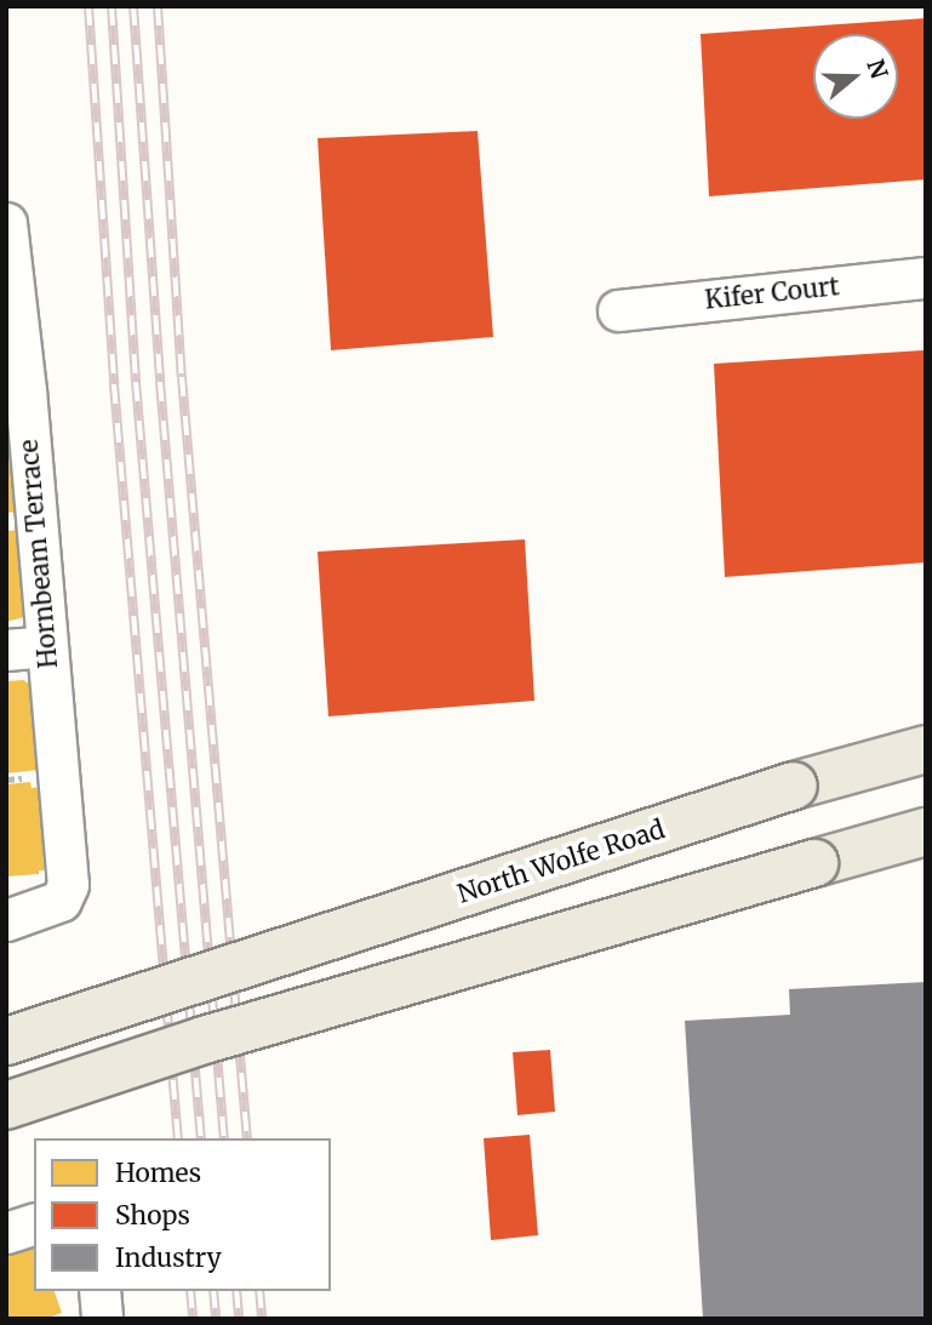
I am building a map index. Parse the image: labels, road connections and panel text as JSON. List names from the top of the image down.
{
  "streets": {
    "main road": ["North Wolfe Road"],
    "street": ["Kifer Court", "Hornbeam Terrace"]
  },
  "legend": ["Homes", "Shops", "Industry"],
  "north": "right"
}
